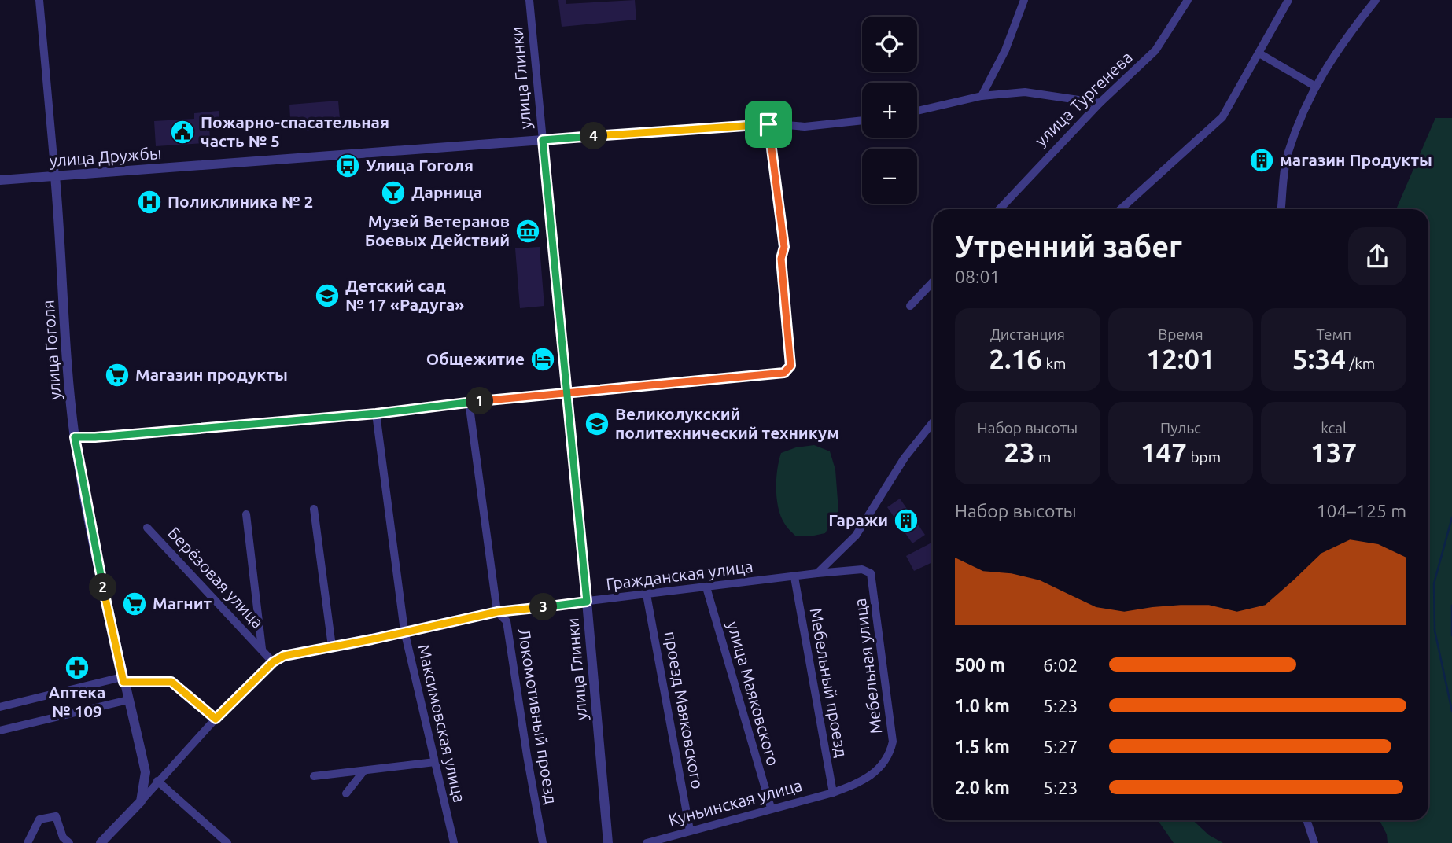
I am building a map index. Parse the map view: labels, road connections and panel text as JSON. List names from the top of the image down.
{
  "streets": {
    "street": [
      "улица Глинки",
      "улица Тургенева",
      "улица Дружбы",
      "улица Гоголя",
      "Гражданская улица",
      "Берёзовая улица",
      "Мебельная улица",
      "Мебельный проезд",
      "улица Маяковского",
      "проезд Маяковского",
      "Локомотивный проезд",
      "Максимовская улица",
      "Куньинская улица"
    ]
  },
  "crossings": [
    ["улица Глинки", "улица Дружбы"],
    ["улица Глинки", "Гражданская улица"],
    ["улица Дружбы", "улица Гоголя"],
    ["улица Гоголя", "Гражданская улица"],
    ["Гражданская улица", "Берёзовая улица"],
    ["Гражданская улица", "Мебельная улица"],
    ["Гражданская улица", "Мебельный проезд"],
    ["Гражданская улица", "улица Маяковского"],
    ["Гражданская улица", "проезд Маяковского"],
    ["Гражданская улица", "Локомотивный проезд"],
    ["Гражданская улица", "Максимовская улица"],
    ["Мебельная улица", "Куньинская улица"],
    ["Мебельный проезд", "Куньинская улица"],
    ["улица Маяковского", "Куньинская улица"],
    ["проезд Маяковского", "Куньинская улица"]
  ],
  "places": {
    "public building": ["Пожарно-спасательная часть № 5"],
    "building": ["магазин Продукты", "Гаражи"],
    "bus stop": ["Улица Гоголя"],
    "bar": ["Дарница"],
    "hospital": ["Поликлиника № 2"],
    "museum": ["Музей Ветеранов Боевых Действий"],
    "school or university": ["Детский сад № 17 «Радуга»", "Великолукский политехнический техникум"],
    "hotel": ["Общежитие"],
    "supermarket": ["Магазин продукты", "Магнит"],
    "pharmacy": ["Аптека № 109"]
  },
  "page": {
    "map_buttons": ["+", "−"],
    "pins": [
      "4",
      "1",
      "2",
      "3"
    ],
    "heading": ["Утренний забег", "08:01"],
    "stats": [
      ["Дистанция", "2.16 km"],
      ["Время", "12:01"],
      ["Темп", "5:34 /km"],
      ["Набор высоты", "23 m"],
      ["Пульс", "147 bpm"],
      ["kcal", "137"]
    ],
    "chart": ["Набор высоты", "104–125 m"],
    "list": [
      {
        "name": "500 m",
        "note": "6:02"
      },
      {
        "name": "1.0 km",
        "note": "5:23"
      },
      {
        "name": "1.5 km",
        "note": "5:27"
      },
      {
        "name": "2.0 km",
        "note": "5:23"
      }
    ]
  }
}
